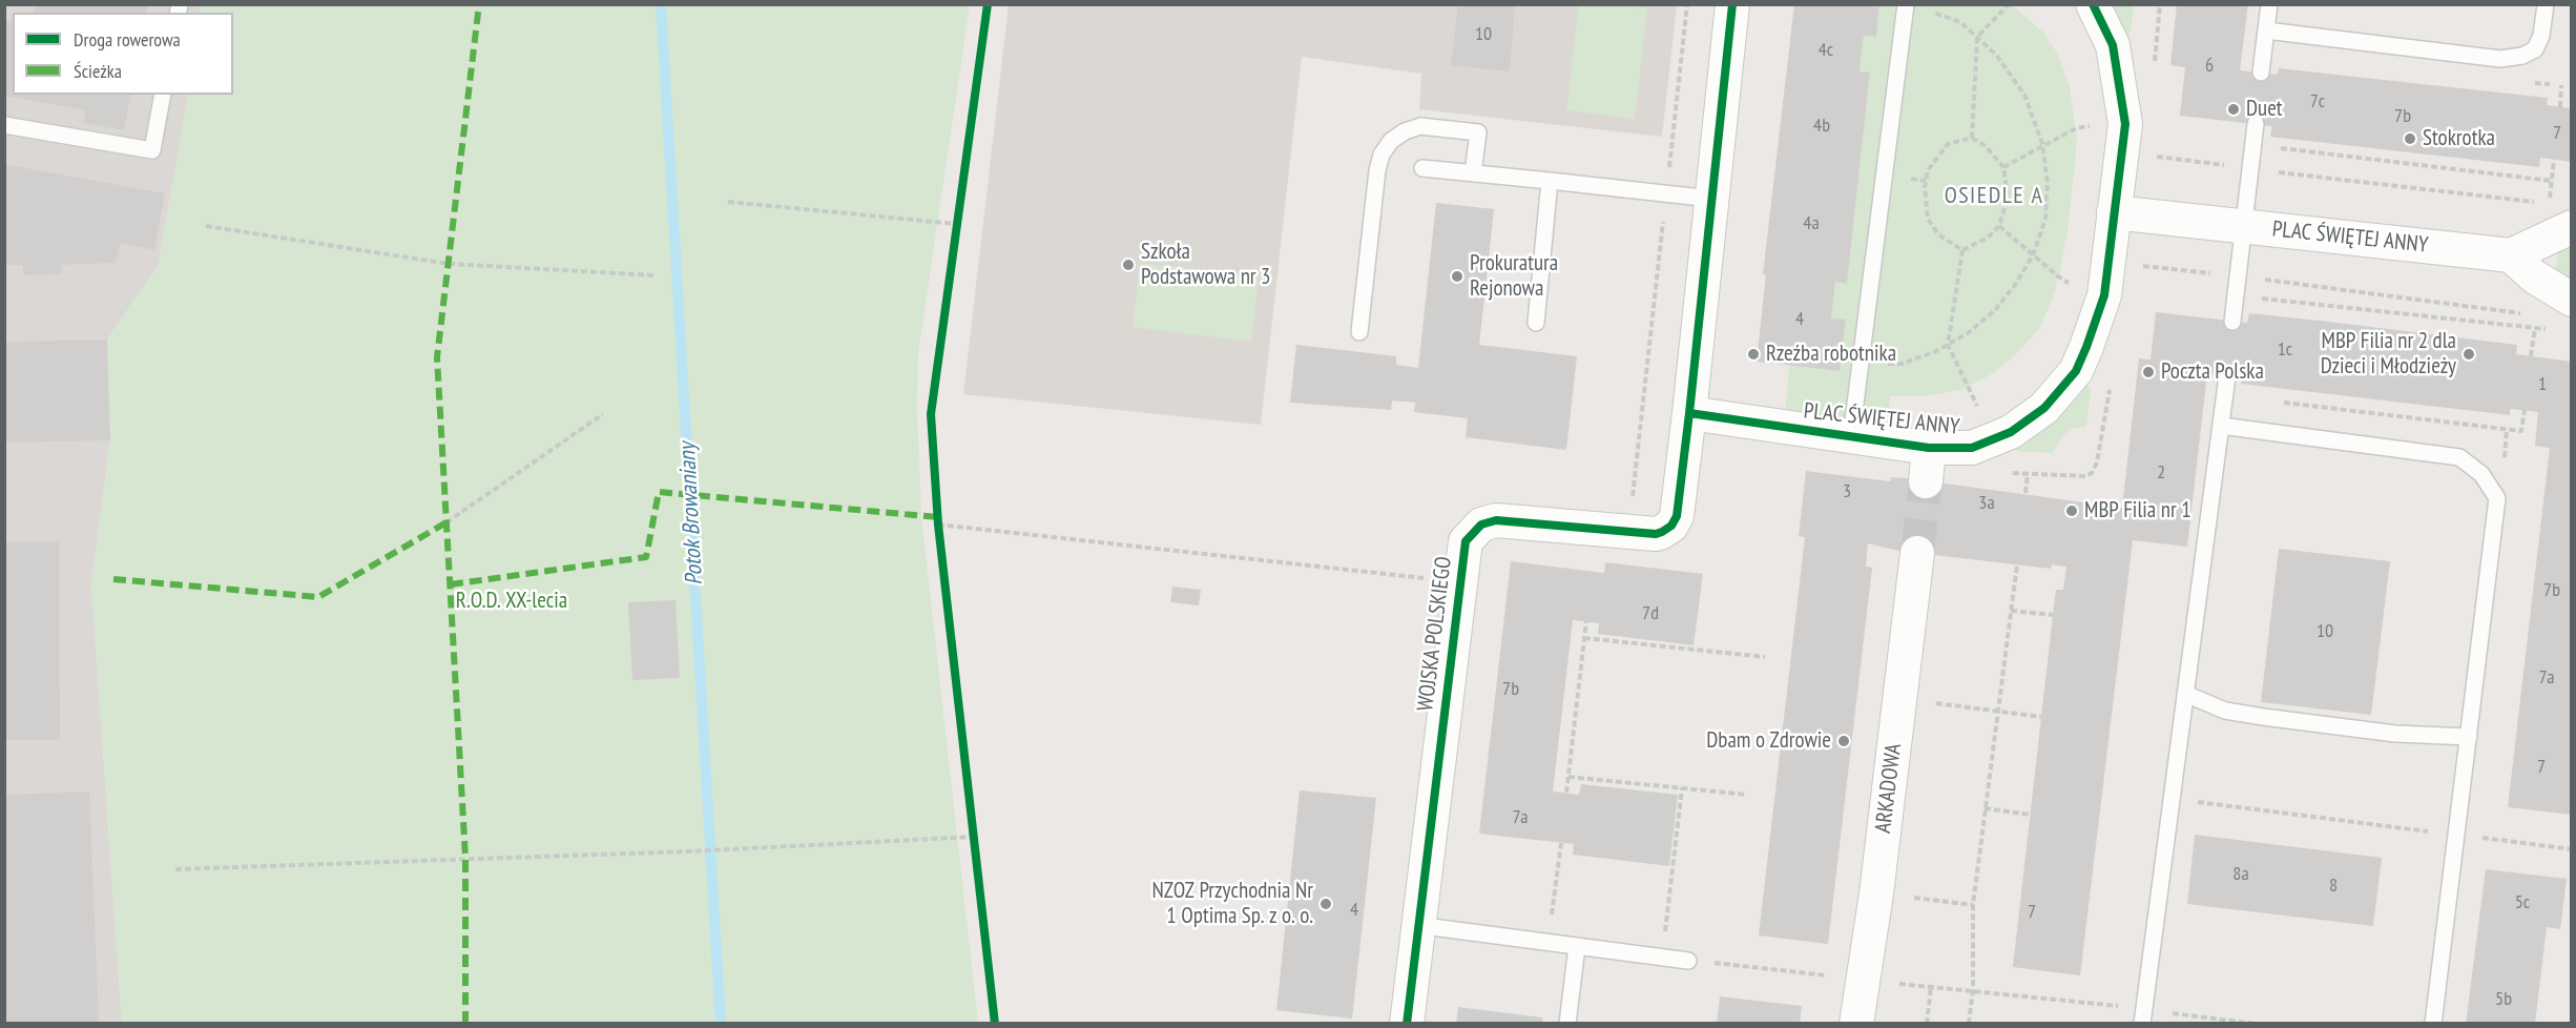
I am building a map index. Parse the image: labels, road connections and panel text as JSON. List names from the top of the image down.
{
  "streets": {
    "street": ["PLAC ŚWIĘTEJ ANNY", "WOJSKA POLSKIEGO", "ARKADOWA"]
  },
  "crossings": [
    ["PLAC ŚWIĘTEJ ANNY", "WOJSKA POLSKIEGO"]
  ],
  "districts": ["OSIEDLE A"],
  "water": ["Potok Browaniany"],
  "parks": ["R.O.D. XX-lecia"],
  "places": [
    "Duet",
    "Stokrotka",
    "Szkoła Podstawowa nr 3",
    "Prokuratura Rejonowa",
    "Rzeźba robotnika",
    "MBP Filia nr 2 dla Dzieci i Młodzieży",
    "Poczta Polska",
    "MBP Filia nr 1",
    "Dbam o Zdrowie",
    "NZOZ Przychodnia Nr 1 Optima Sp. z o. o."
  ],
  "house_numbers": [
    "10",
    "4c",
    "6",
    "7c",
    "7b",
    "4b",
    "7",
    "4a",
    "4",
    "1c",
    "1",
    "2",
    "3",
    "3a",
    "7b",
    "7d",
    "10",
    "7a",
    "7b",
    "7",
    "7a",
    "8a",
    "8",
    "5c",
    "4",
    "7",
    "5b"
  ],
  "legend": ["Droga rowerowa", "Ścieżka"]
}
